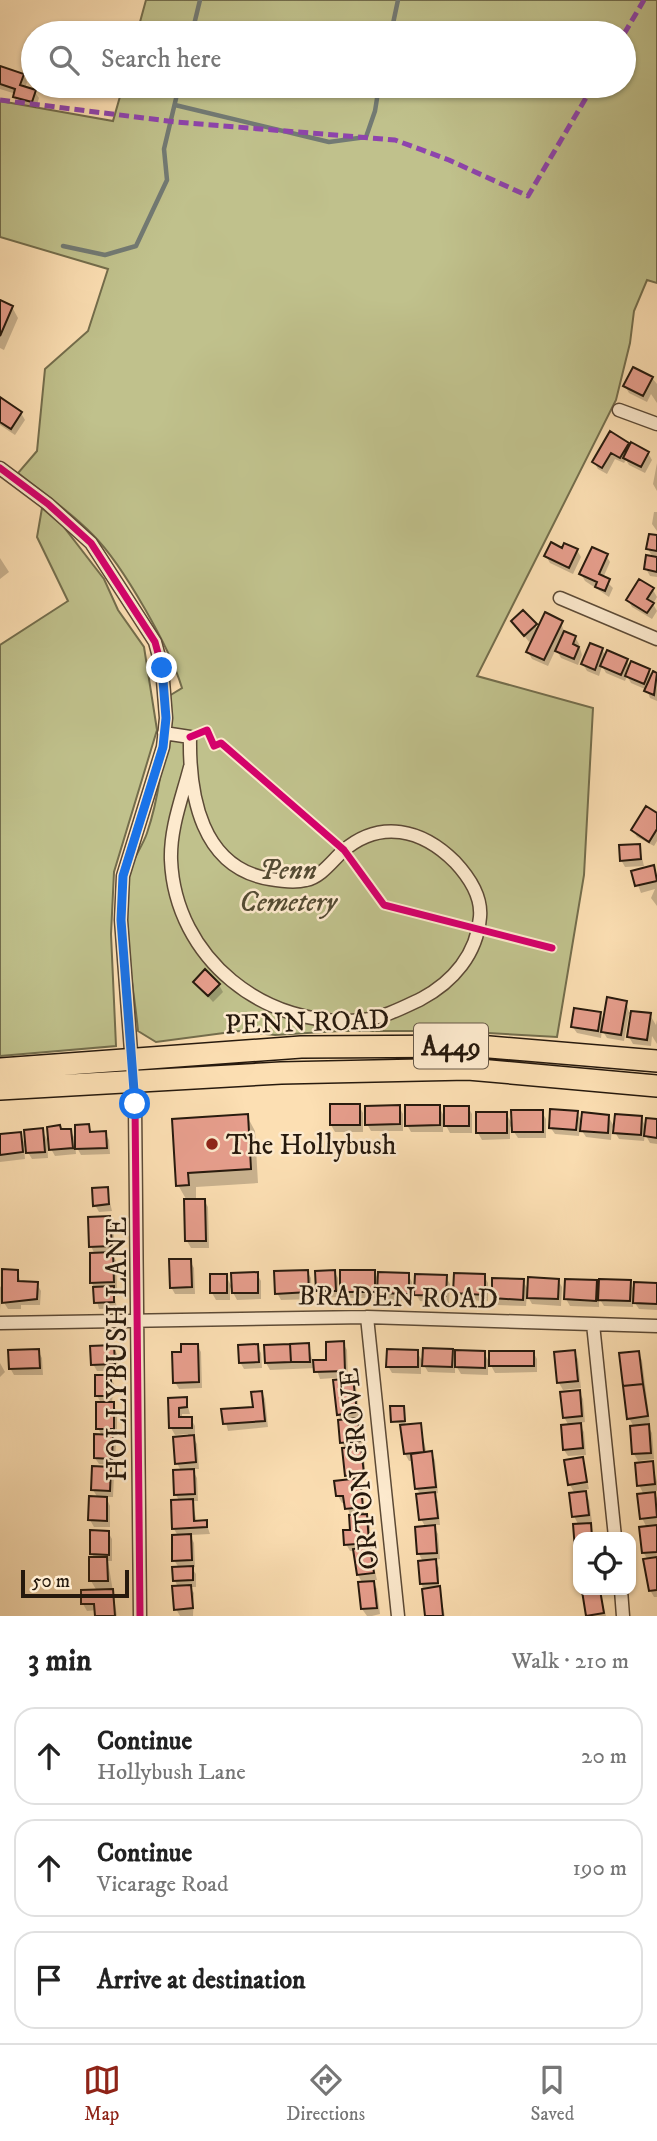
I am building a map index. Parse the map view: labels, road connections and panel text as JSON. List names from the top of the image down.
{
  "streets": {
    "highway": ["PENN ROAD", "A449"],
    "street": ["BRADEN ROAD", "HOLLYBUSH LANE", "ORTON GROVE"]
  },
  "crossings": [
    ["PENN ROAD", "HOLLYBUSH LANE"],
    ["BRADEN ROAD", "HOLLYBUSH LANE"],
    ["BRADEN ROAD", "ORTON GROVE"]
  ],
  "parks": ["Penn Cemetery"],
  "places": ["The Hollybush"],
  "scale_bar": "50 m",
  "page": {
    "search": "Search here",
    "scale": "50 m",
    "heading": ["3 min", "Walk · 210 m"],
    "list": [
      ["Continue", "Hollybush Lane", "20 m"],
      ["Continue", "Vicarage Road", "190 m"],
      "Arrive at destination"
    ],
    "nav": ["Map", "Directions", "Saved"]
  }
}
